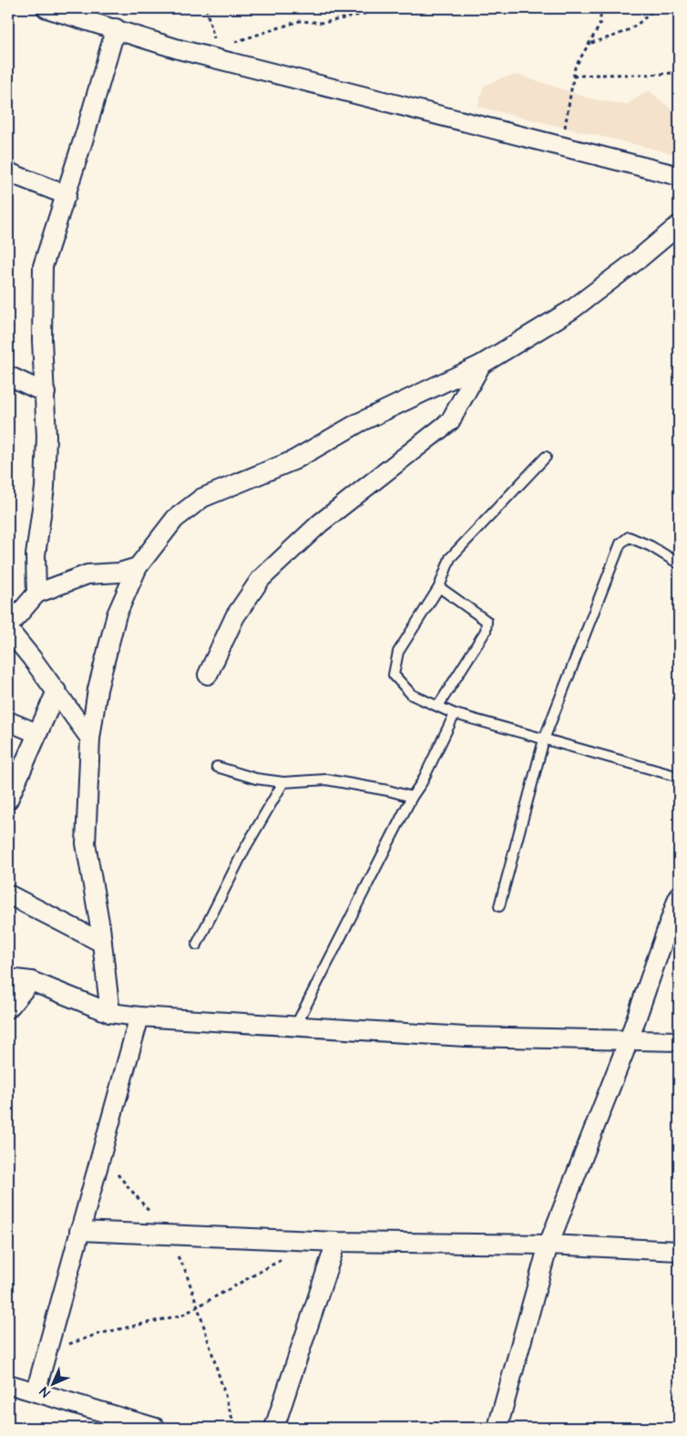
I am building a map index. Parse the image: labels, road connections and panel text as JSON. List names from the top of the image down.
{
  "north": "bottom left"
}
